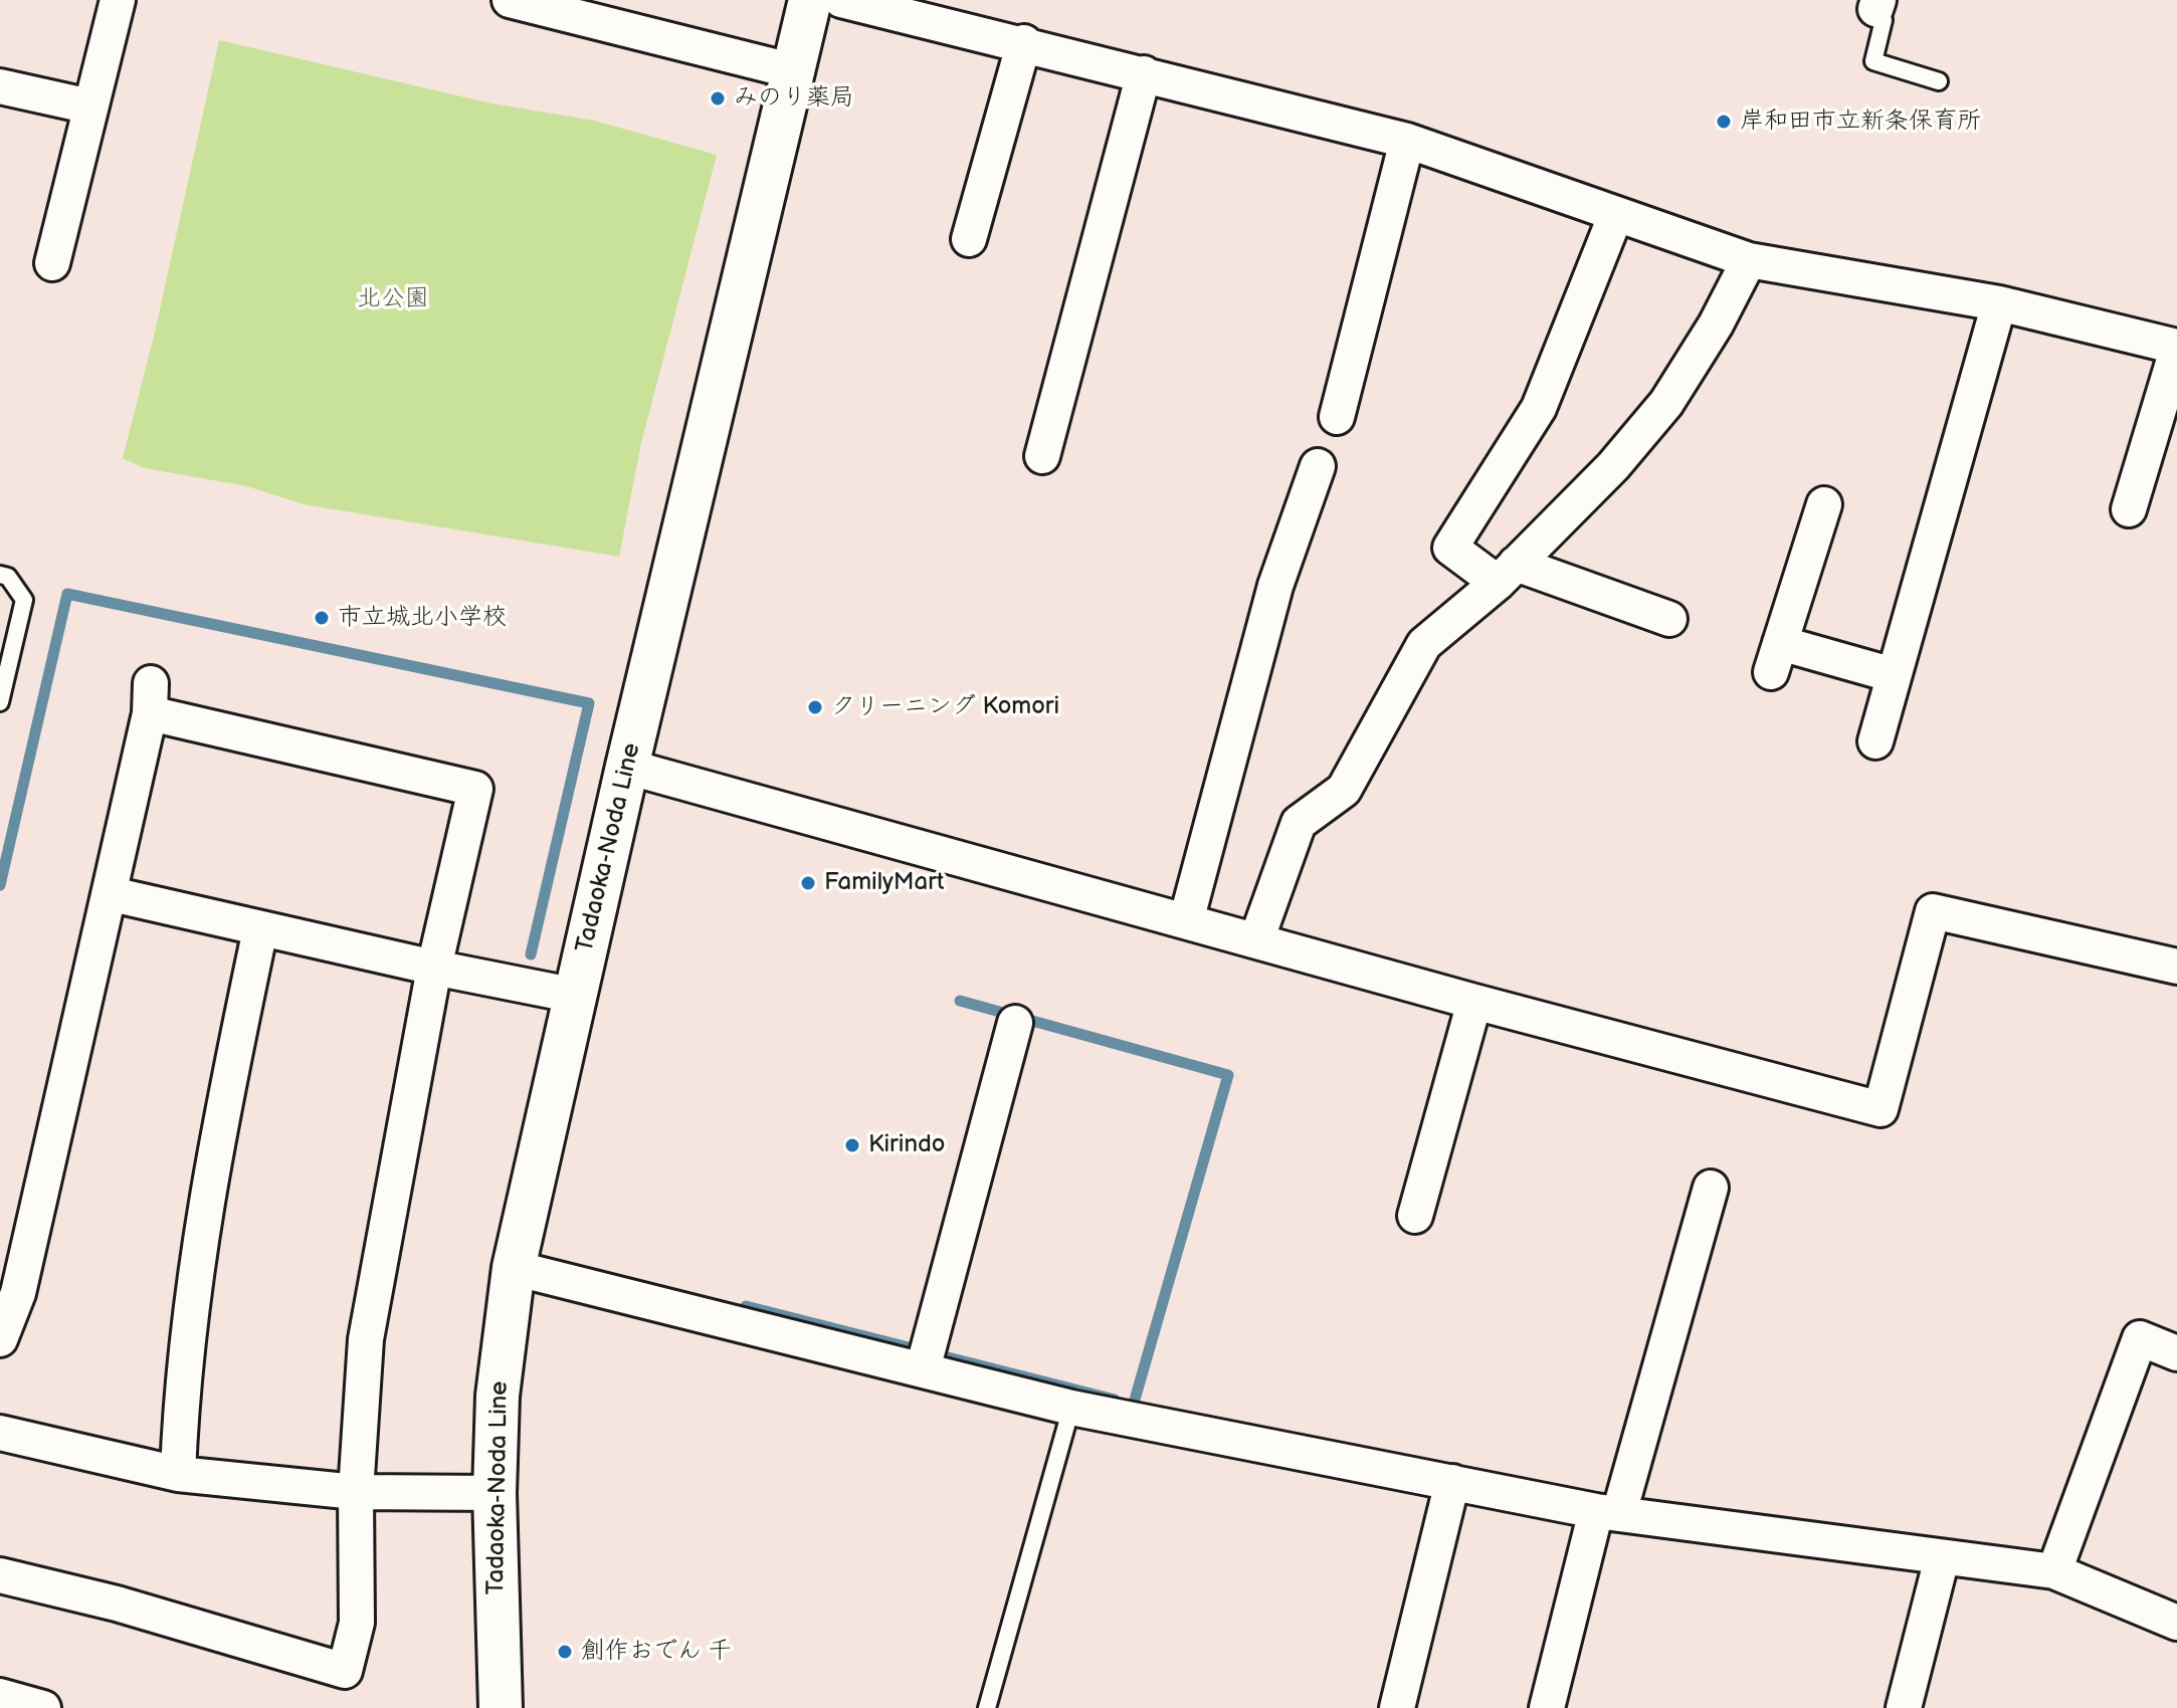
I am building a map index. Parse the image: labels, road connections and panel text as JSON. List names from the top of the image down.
{
  "streets": {
    "street": ["Tadaoka-Noda Line"]
  },
  "parks": ["北公園"],
  "places": [
    "みのり薬局",
    "岸和田市立新条保育所",
    "市立城北小学校",
    "クリーニング Komori",
    "FamilyMart",
    "Kirindo",
    "創作おでん 千"
  ]
}
